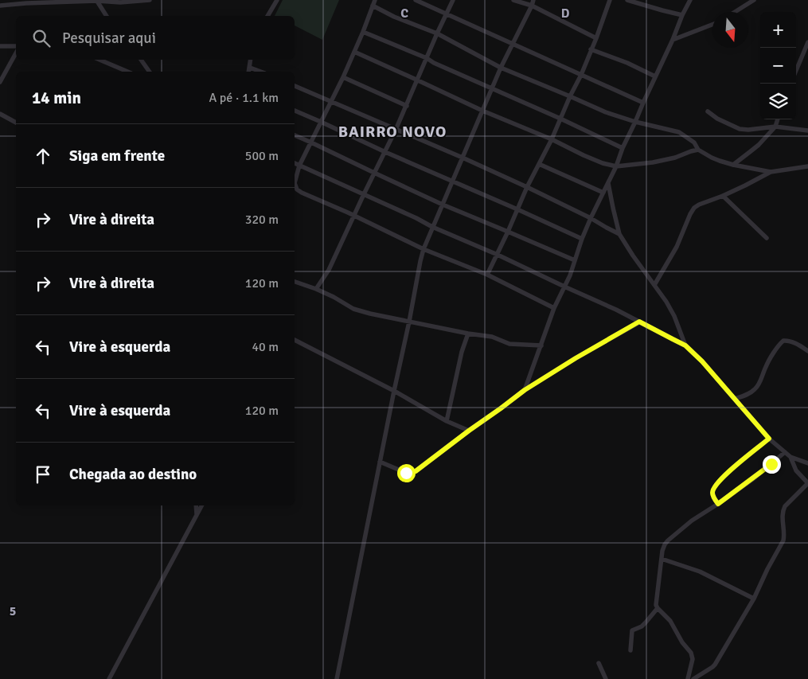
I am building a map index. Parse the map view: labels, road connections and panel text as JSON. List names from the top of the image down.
{
  "districts": ["BAIRRO NOVO"],
  "north": "bottom",
  "page": {
    "map_buttons": ["+", "−"],
    "search": "Pesquisar aqui",
    "heading": ["14 min", "A pé · 1.1 km"],
    "list": [
      ["Siga em frente", "500 m"],
      ["Vire à direita", "320 m"],
      ["Vire à direita", "120 m"],
      ["Vire à esquerda", "40 m"],
      ["Vire à esquerda", "120 m"],
      "Chegada ao destino"
    ]
  },
  "grid": {
    "columns": ["C", "D"],
    "rows": ["5"]
  }
}
